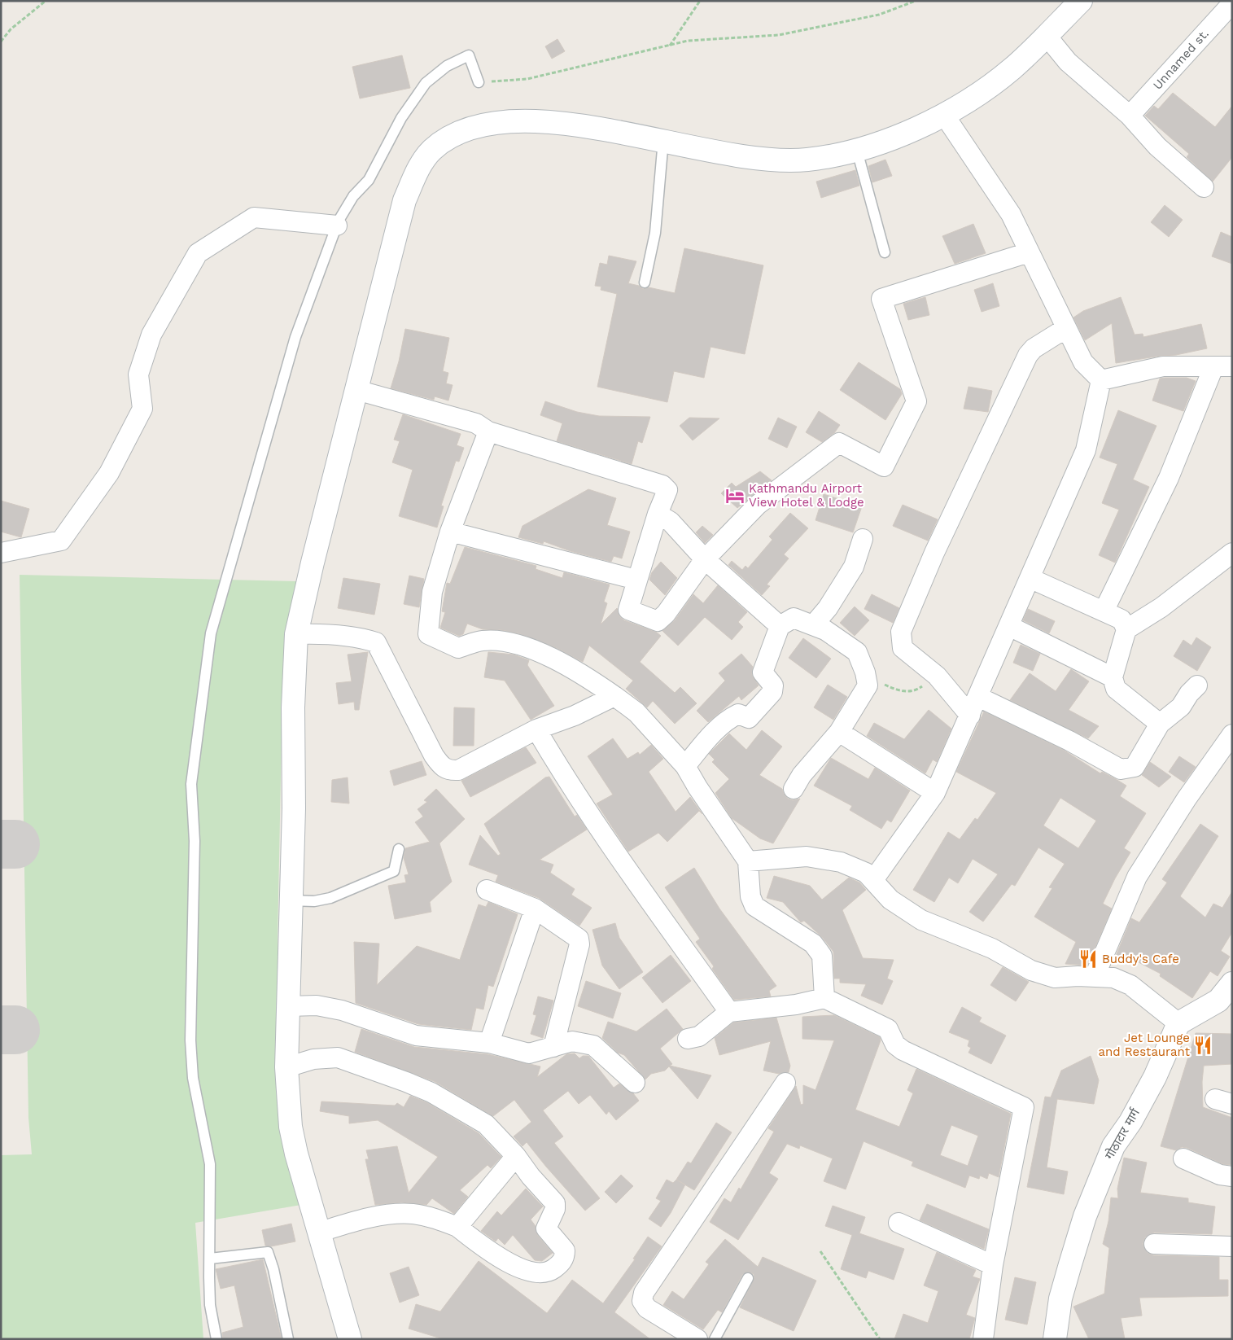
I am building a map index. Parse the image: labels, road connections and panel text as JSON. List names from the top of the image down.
{
  "streets": {
    "main road": ["गोठाटार मार्ग"],
    "street": ["Unnamed st."]
  },
  "places": {
    "hotel": ["Kathmandu Airport View Hotel & Lodge"],
    "restaurant": ["Buddy's Cafe", "Jet Lounge and Restaurant"]
  }
}
